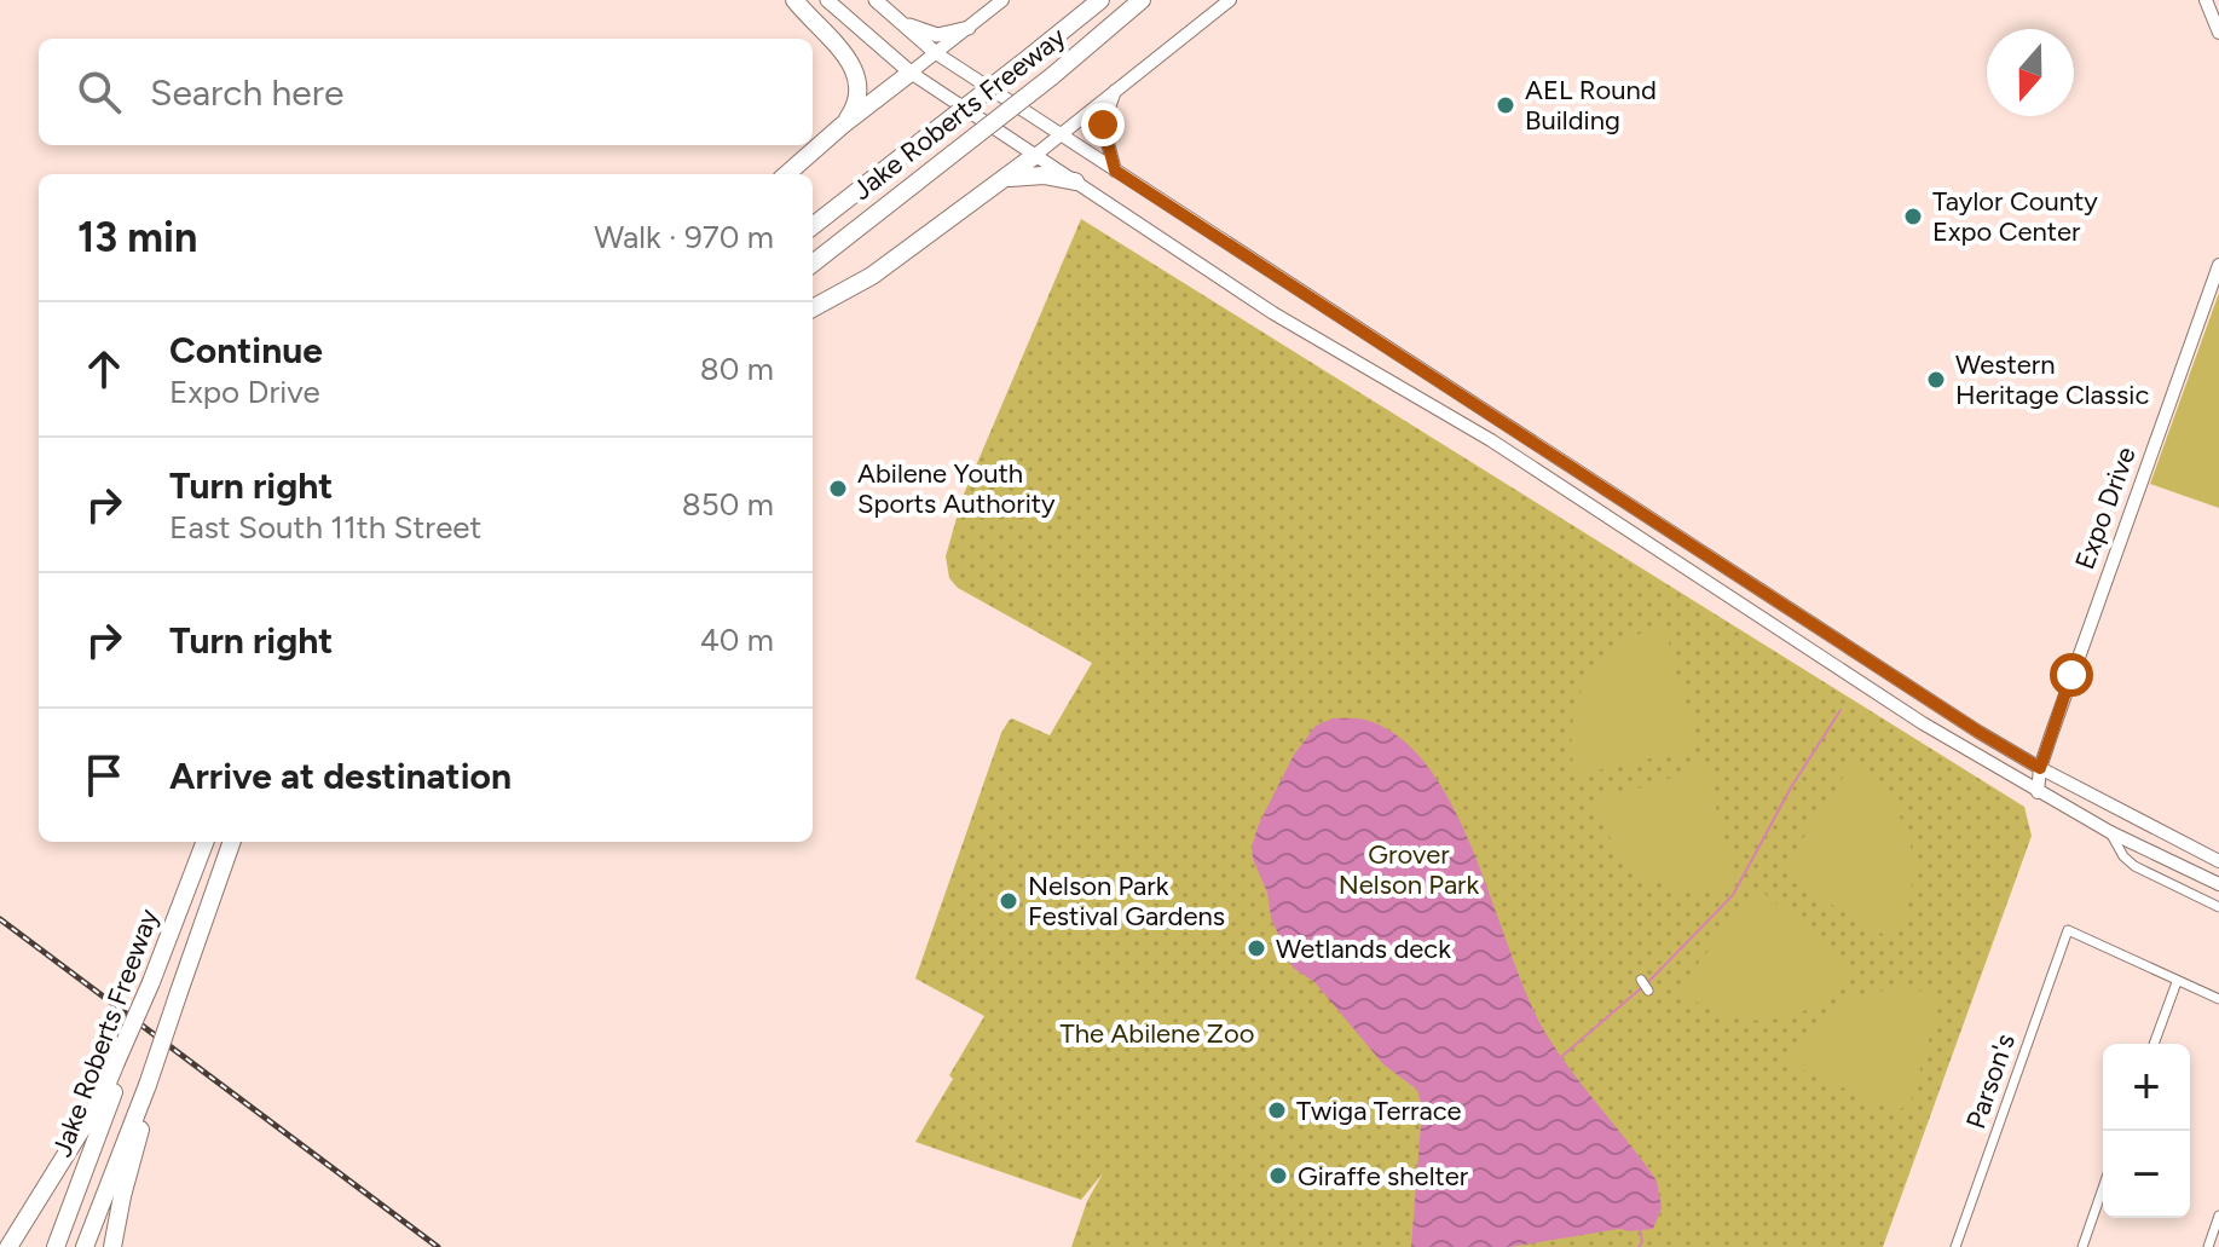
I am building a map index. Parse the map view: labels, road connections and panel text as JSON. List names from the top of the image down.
{
  "streets": {
    "highway": ["Jake Roberts Freeway"],
    "main road": ["Expo Drive"],
    "street": ["Parson's"]
  },
  "parks": ["Grover Nelson Park", "The Abilene Zoo"],
  "places": [
    "AEL Round Building",
    "Taylor County Expo Center",
    "Western Heritage Classic",
    "Abilene Youth Sports Authority",
    "Nelson Park Festival Gardens",
    "Wetlands deck",
    "Twiga Terrace",
    "Giraffe shelter"
  ],
  "north": "bottom",
  "page": {
    "search": "Search here",
    "heading": ["13 min", "Walk · 970 m"],
    "list": [
      ["Continue", "Expo Drive", "80 m"],
      ["Turn right", "East South 11th Street", "850 m"],
      ["Turn right", "40 m"],
      "Arrive at destination"
    ],
    "map_buttons": ["+", "−"]
  }
}
